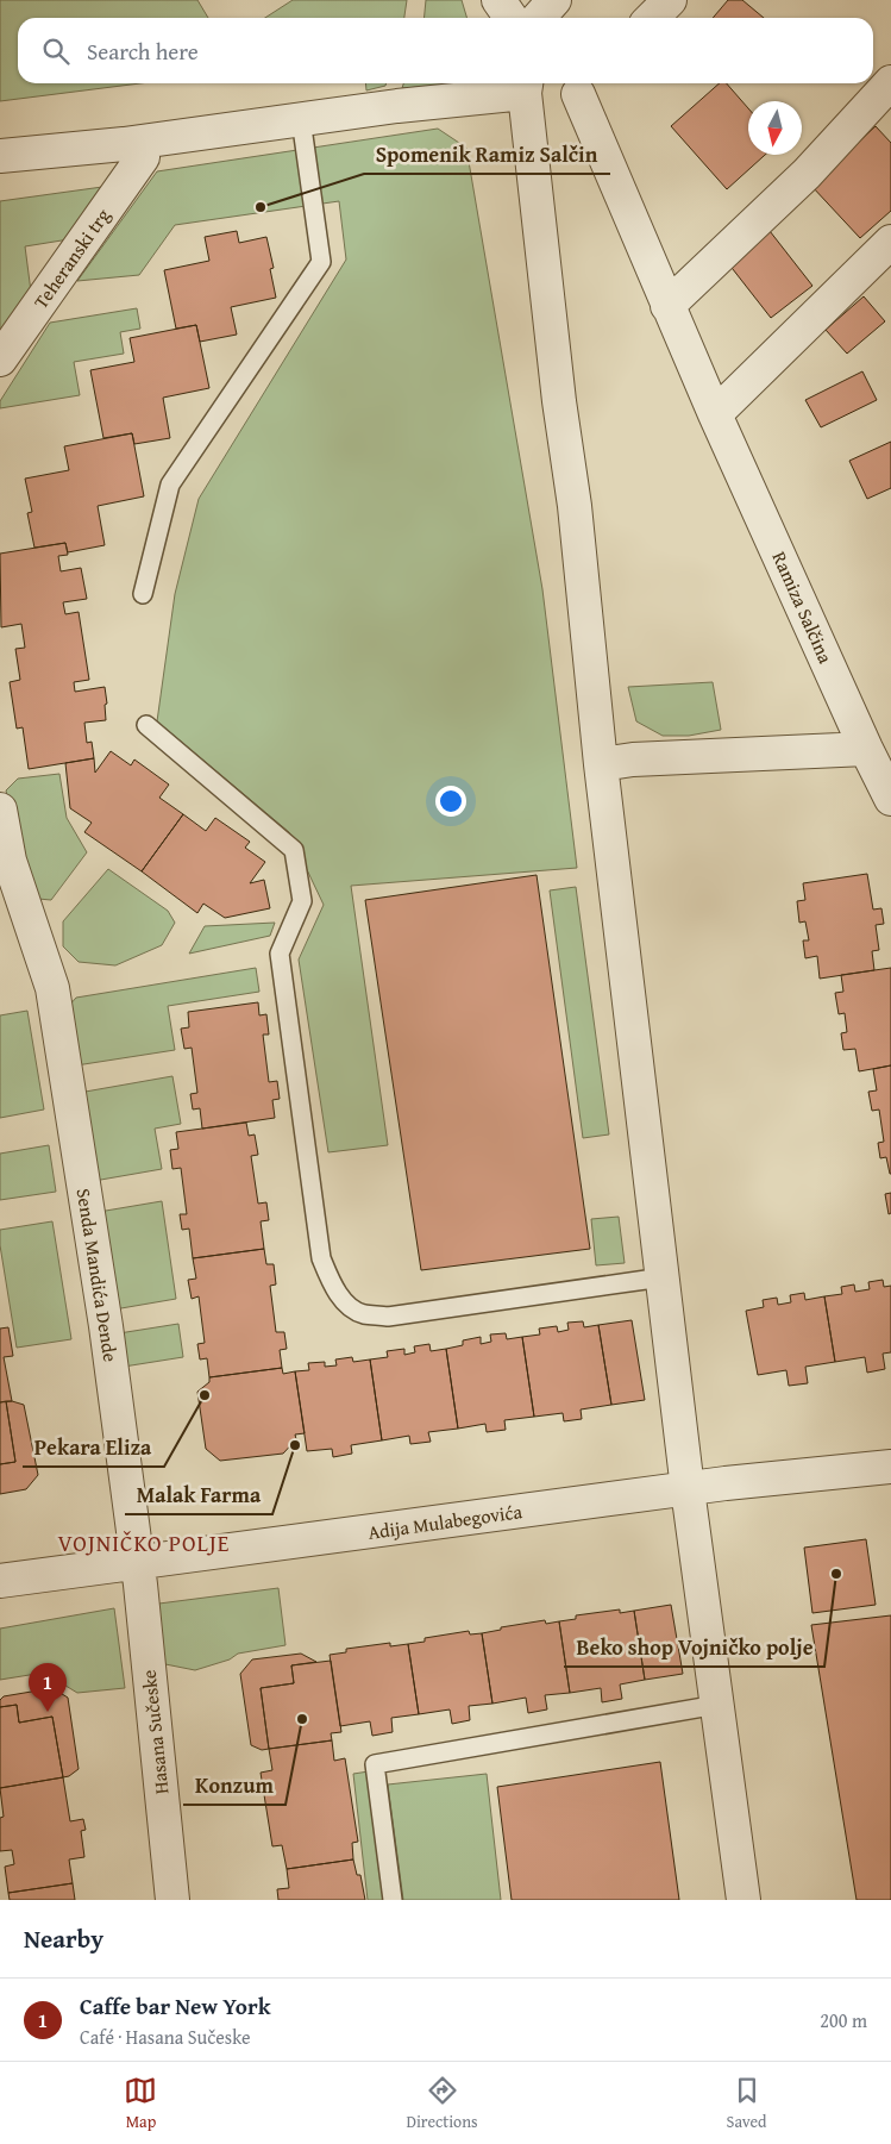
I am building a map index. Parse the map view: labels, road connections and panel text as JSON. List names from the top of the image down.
{
  "streets": {
    "street": [
      "Teheranski trg",
      "Ramiza Salčina",
      "Senda Mandića Dende",
      "Adija Mulabegovića",
      "Hasana Sučeske"
    ]
  },
  "crossings": [
    ["Senda Mandića Dende", "Adija Mulabegovića"],
    ["Senda Mandića Dende", "Hasana Sučeske"],
    ["Adija Mulabegovića", "Hasana Sučeske"]
  ],
  "districts": ["VOJNIČKO POLJE"],
  "places": [
    "Spomenik Ramiz Salčin",
    "Pekara Eliza",
    "Malak Farma",
    "Beko shop Vojničko polje",
    "Konzum"
  ],
  "north": "bottom",
  "page": {
    "search": "Search here",
    "pins": "1",
    "heading": "Nearby",
    "list": [
      {
        "mark": "1",
        "name": "Caffe bar New York",
        "note": "Café · Hasana Sučeske",
        "value": "200 m"
      }
    ],
    "nav": ["Map", "Directions", "Saved"]
  }
}
